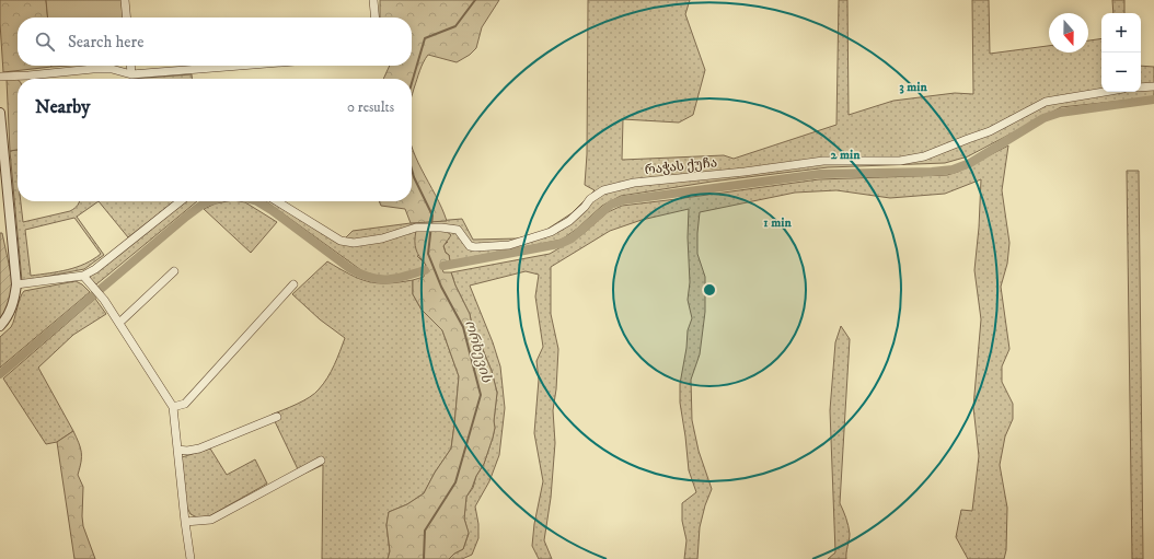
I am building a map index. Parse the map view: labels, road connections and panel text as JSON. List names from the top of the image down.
{
  "streets": {
    "street": ["რაჭას ქუჩა"]
  },
  "water": ["ორხევის"],
  "north": "bottom",
  "page": {
    "map_buttons": ["+", "−"],
    "search": "Search here",
    "heading": ["Nearby", "0 results"]
  },
  "rings": ["3 min", "2 min", "1 min"]
}
